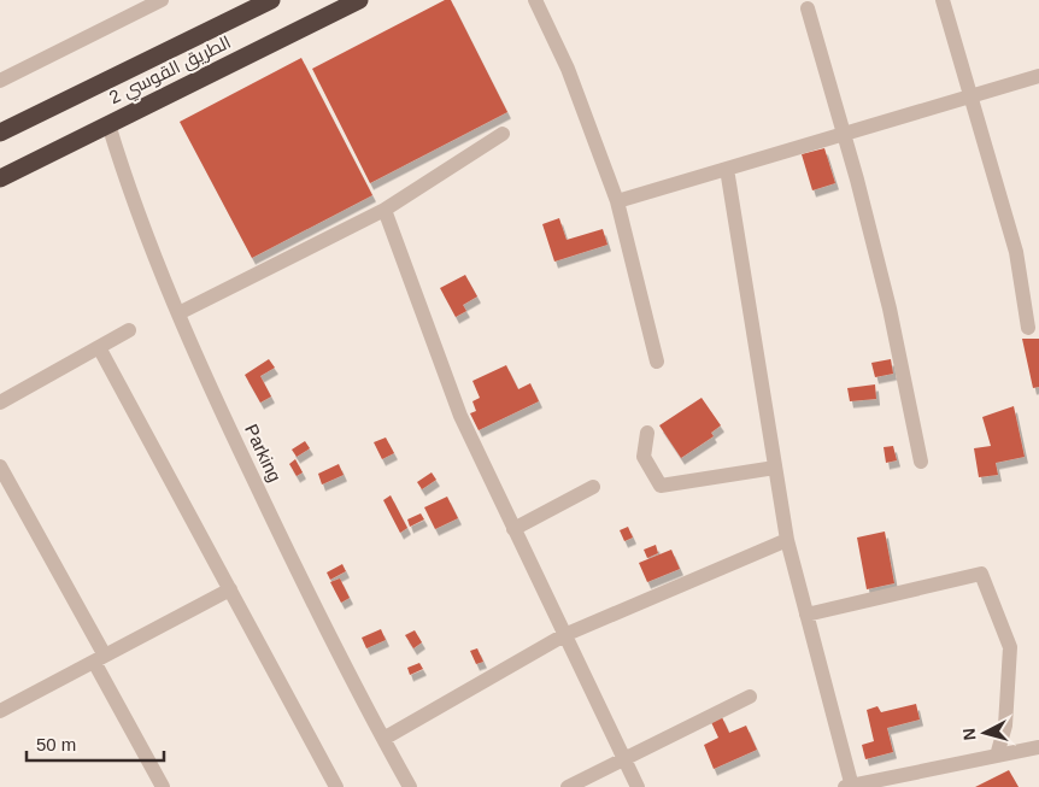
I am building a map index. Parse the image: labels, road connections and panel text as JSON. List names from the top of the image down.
{
  "streets": {
    "highway": ["الطريق القوسي 2"],
    "street": ["Parking"]
  },
  "crossings": [
    ["الطريق القوسي 2", "Parking"]
  ],
  "scale_bar": "50 m",
  "north": "left"
}
